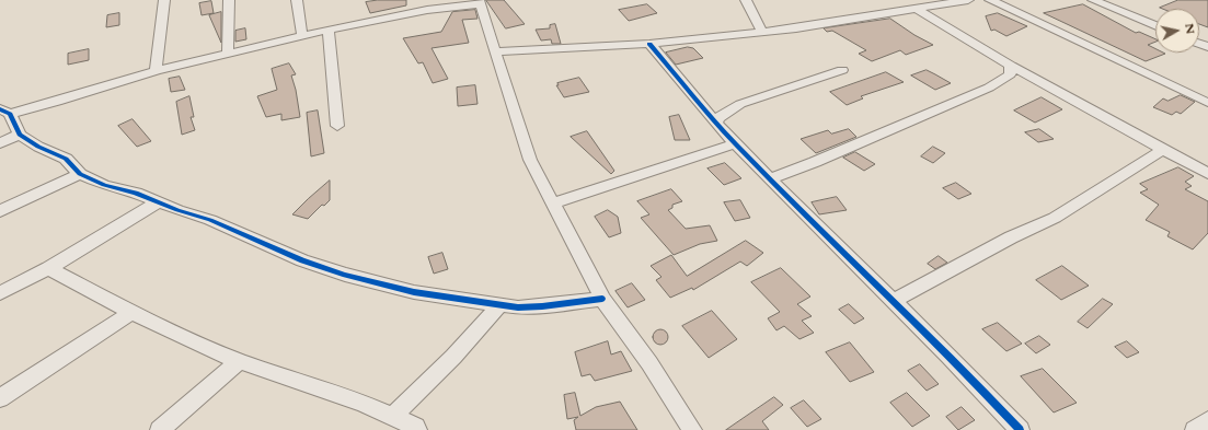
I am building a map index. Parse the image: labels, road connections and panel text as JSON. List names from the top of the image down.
{
  "north": "right"
}
